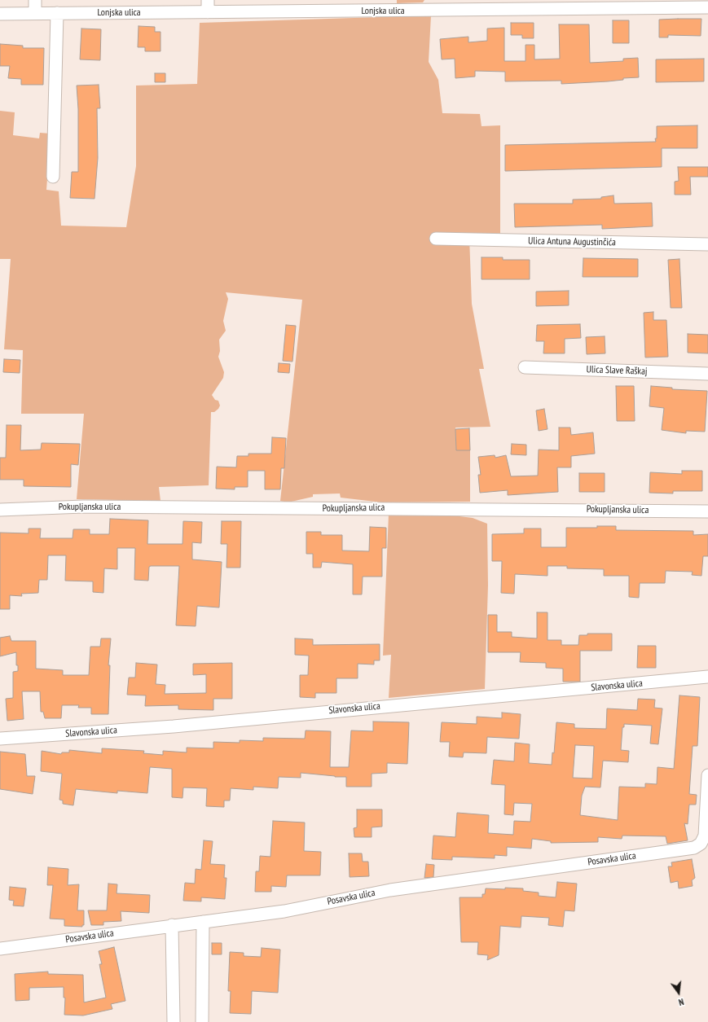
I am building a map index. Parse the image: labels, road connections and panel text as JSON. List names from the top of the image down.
{
  "streets": {
    "street": [
      "Lonjska ulica",
      "Ulica Antuna Augustinčića",
      "Ulica Slave Raškaj",
      "Pokupljanska ulica",
      "Slavonska ulica",
      "Posavska ulica"
    ]
  },
  "north": "bottom"
}
